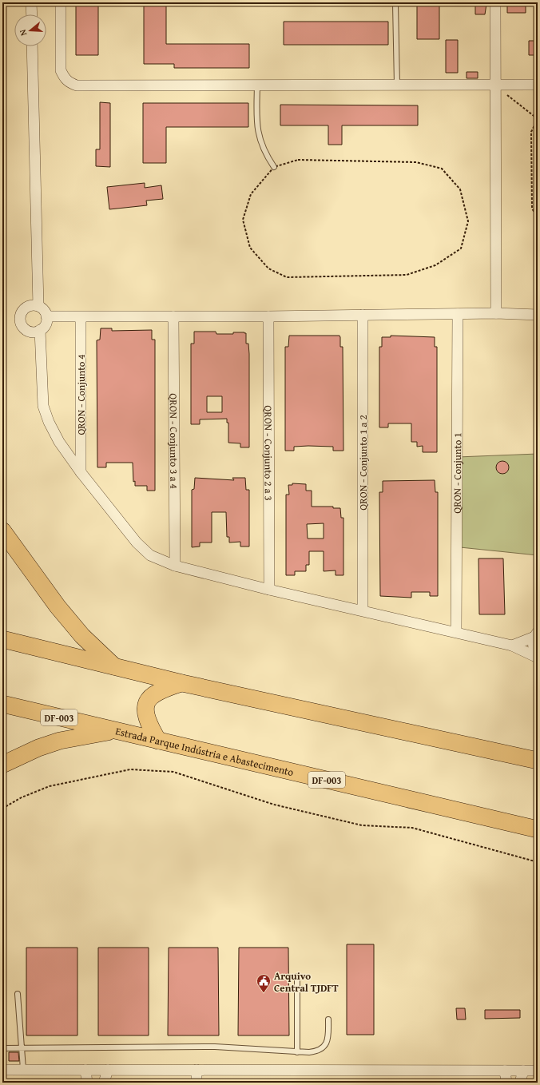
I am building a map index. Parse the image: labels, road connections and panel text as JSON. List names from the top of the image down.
{
  "streets": {
    "highway": ["DF-003", "Estrada Parque Indústria e Abastecimento"],
    "street": [
      "QRON - Conjunto 4",
      "QRON - Conjunto 3 a 4",
      "QRON - Conjunto 2 a 3",
      "QRON - Conjunto 1 a 2",
      "QRON - Conjunto 1"
    ]
  },
  "places": {
    "public building": ["Arquivo Central TJDFT"]
  },
  "north": "left"
}
